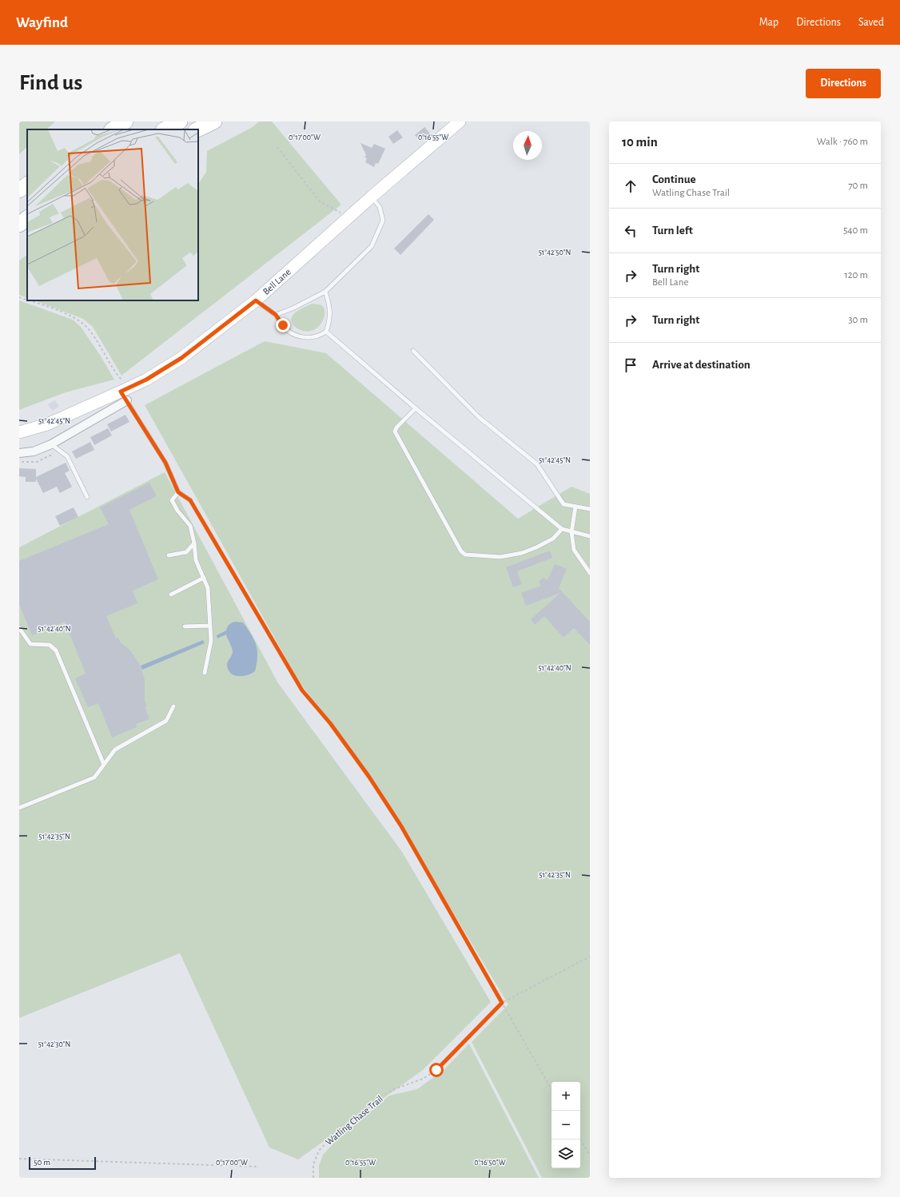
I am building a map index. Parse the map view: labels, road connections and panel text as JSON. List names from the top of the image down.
{
  "streets": {
    "main road": ["Bell Lane"],
    "path": ["Watling Chase Trail"]
  },
  "scale_bar": "50 m",
  "north": "top",
  "page": {
    "header": "Wayfind",
    "nav": ["Map", "Directions", "Saved"],
    "buttons": "Directions",
    "title": "Find us",
    "heading": ["10 min", "Walk · 760 m"],
    "list": [
      ["Continue", "Watling Chase Trail", "70 m"],
      ["Turn left", "540 m"],
      ["Turn right", "Bell Lane", "120 m"],
      ["Turn right", "30 m"],
      "Arrive at destination"
    ],
    "map_buttons": ["+", "−"],
    "scale": "50 m"
  },
  "coordinates": [
    "0°17'00\"W",
    "0°16'55\"W",
    "51°42'50\"N",
    "51°42'45\"N",
    "51°42'40\"N",
    "51°42'35\"N",
    "51°42'30\"N",
    "0°16'50\"W"
  ]
}
